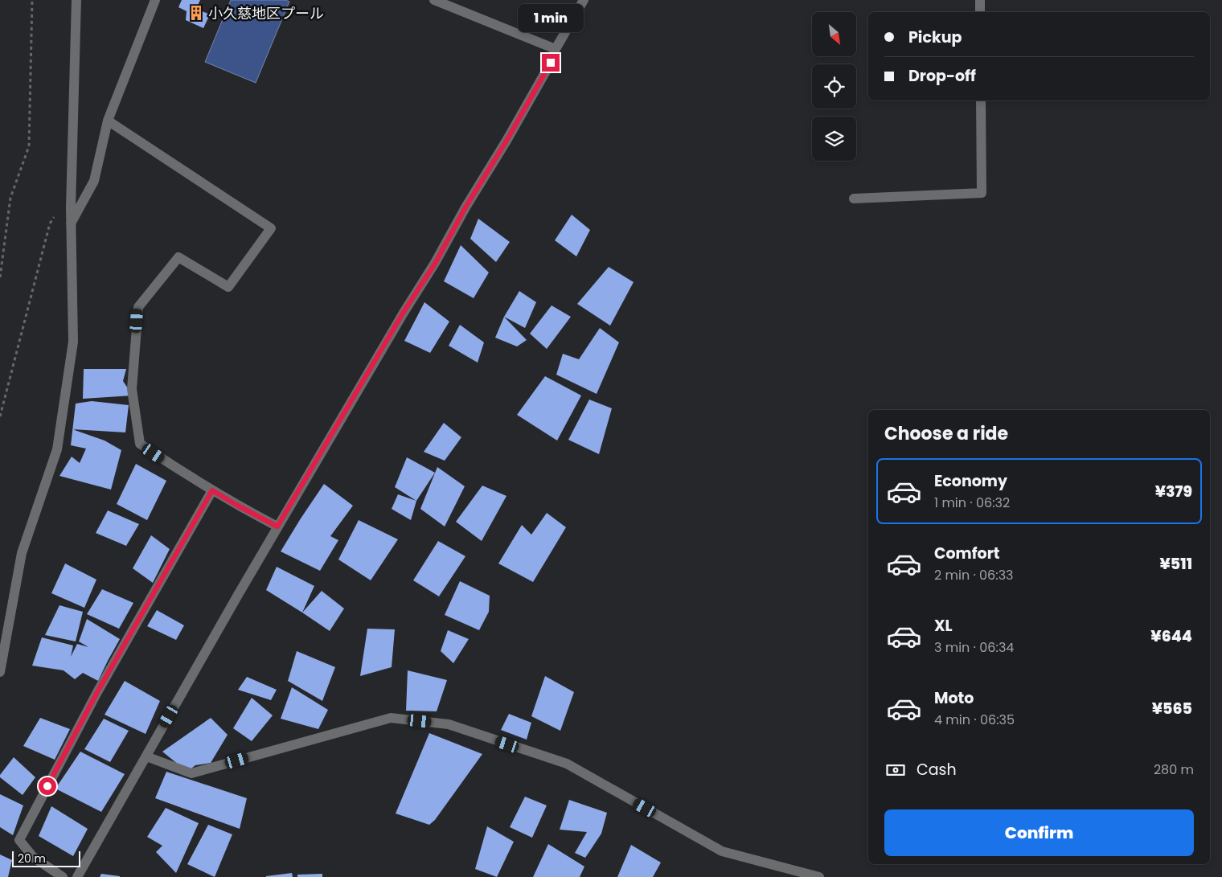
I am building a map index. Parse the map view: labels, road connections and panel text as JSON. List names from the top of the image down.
{
  "places": {
    "building": ["小久慈地区プール"]
  },
  "scale_bar": "20 m",
  "north": "bottom right",
  "page": {
    "bubble": "1 min",
    "banner": ["Pickup", "Drop-off"],
    "heading": "Choose a ride",
    "list": [
      {
        "name": "Economy",
        "note": "1 min · 06:32",
        "value": "¥379"
      },
      {
        "name": "Comfort",
        "note": "2 min · 06:33",
        "value": "¥511"
      },
      {
        "name": "XL",
        "note": "3 min · 06:34",
        "value": "¥644"
      },
      {
        "name": "Moto",
        "note": "4 min · 06:35",
        "value": "¥565"
      }
    ],
    "pay": ["Cash", "280 m"],
    "buttons": "Confirm",
    "scale": "20 m"
  }
}
